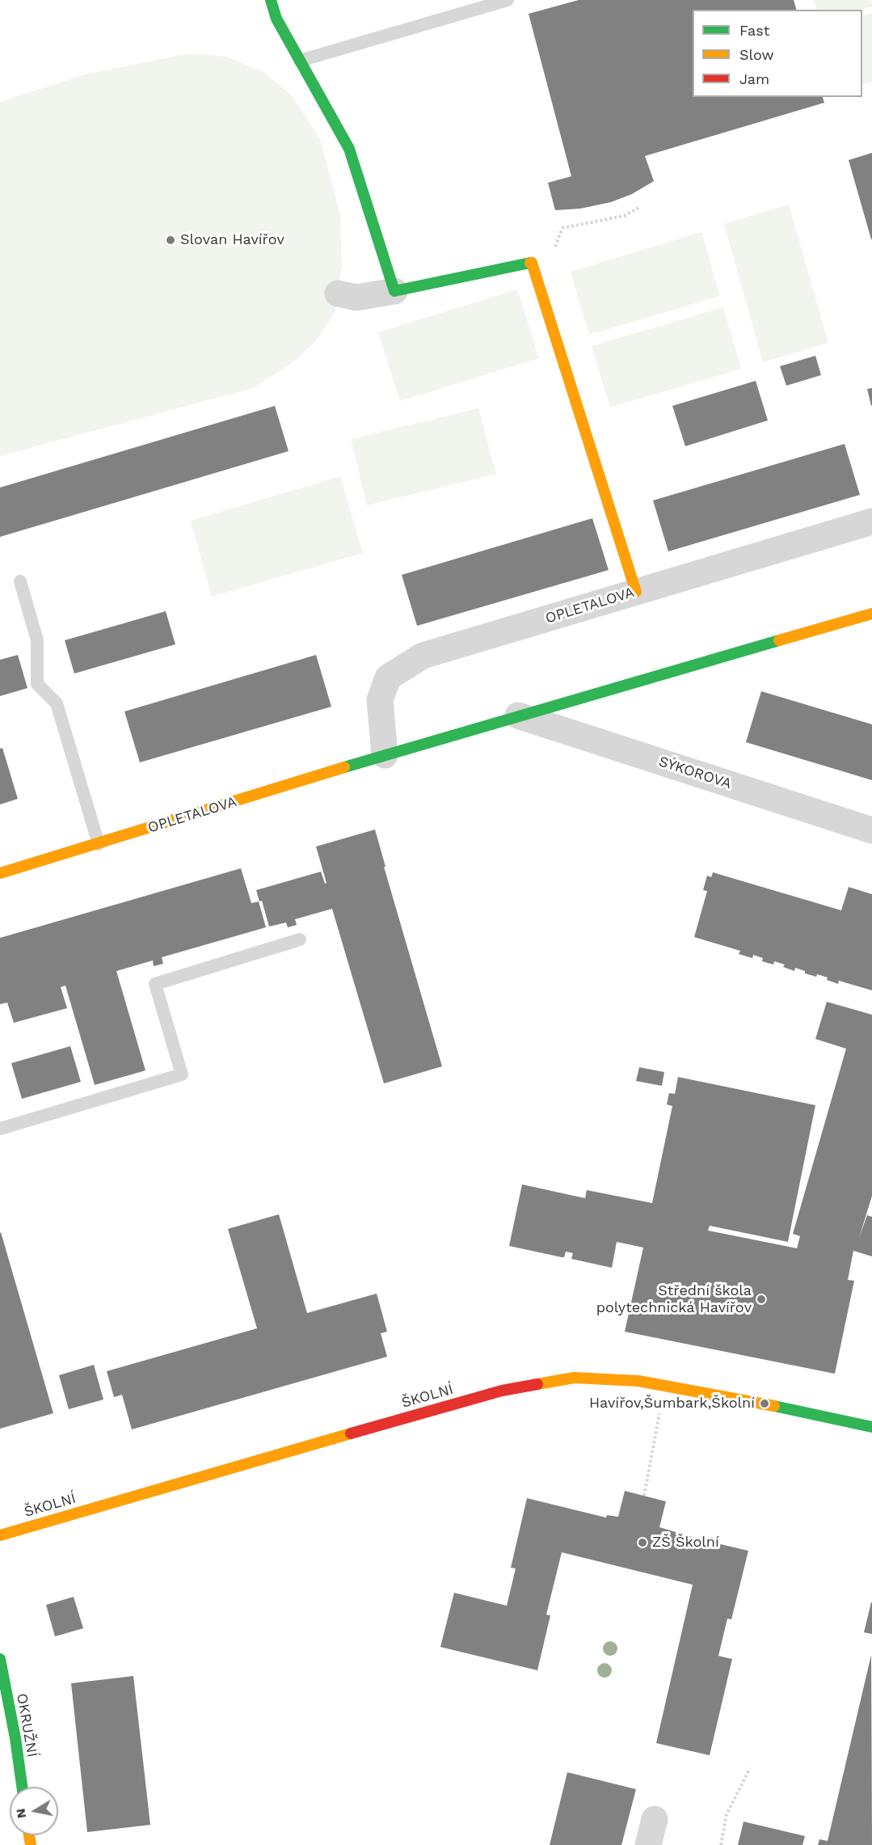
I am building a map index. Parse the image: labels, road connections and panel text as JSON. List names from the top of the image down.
{
  "streets": {
    "street": [
      "OPLETALOVA",
      "SÝKOROVA",
      "ŠKOLNÍ",
      "OKRUŽNÍ"
    ]
  },
  "crossings": [
    ["OPLETALOVA", "SÝKOROVA"]
  ],
  "places": [
    "Slovan Havířov",
    "Střední škola polytechnická Havířov",
    "Havířov,Šumbark,Školní",
    "ZŠ Školní"
  ],
  "legend": ["Fast", "Slow", "Jam"],
  "north": "left"
}
